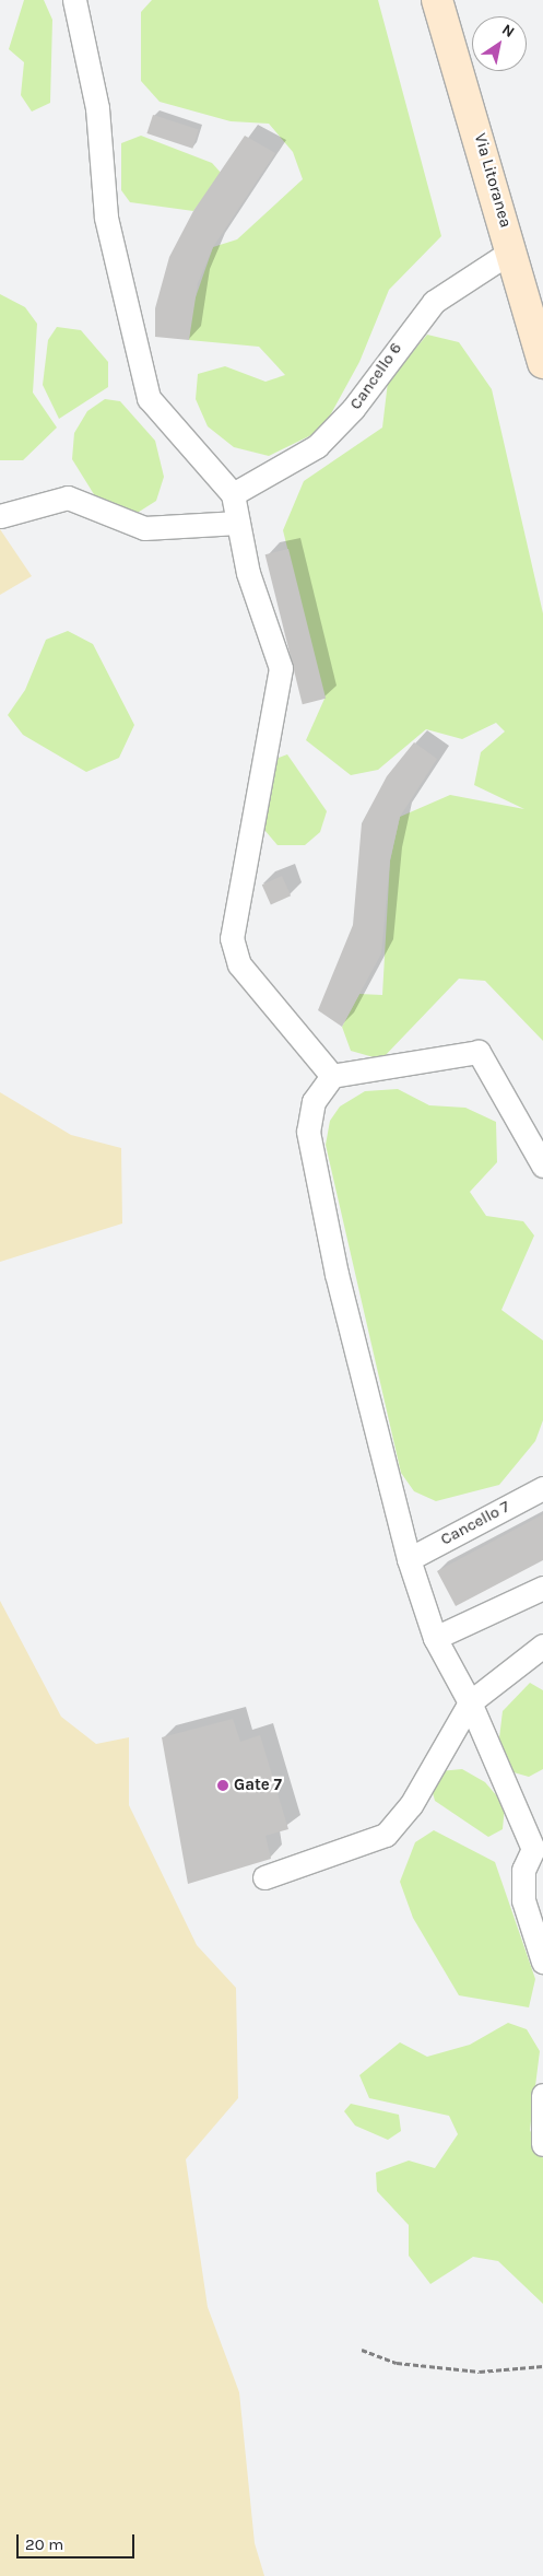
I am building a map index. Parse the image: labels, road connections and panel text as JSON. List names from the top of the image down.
{
  "streets": {
    "main road": ["Via Litoranea"],
    "lane": ["Cancello 6", "Cancello 7"]
  },
  "crossings": [
    ["Via Litoranea", "Cancello 6"]
  ],
  "places": ["Gate 7"],
  "scale_bar": "20 m",
  "north": "top right"
}
